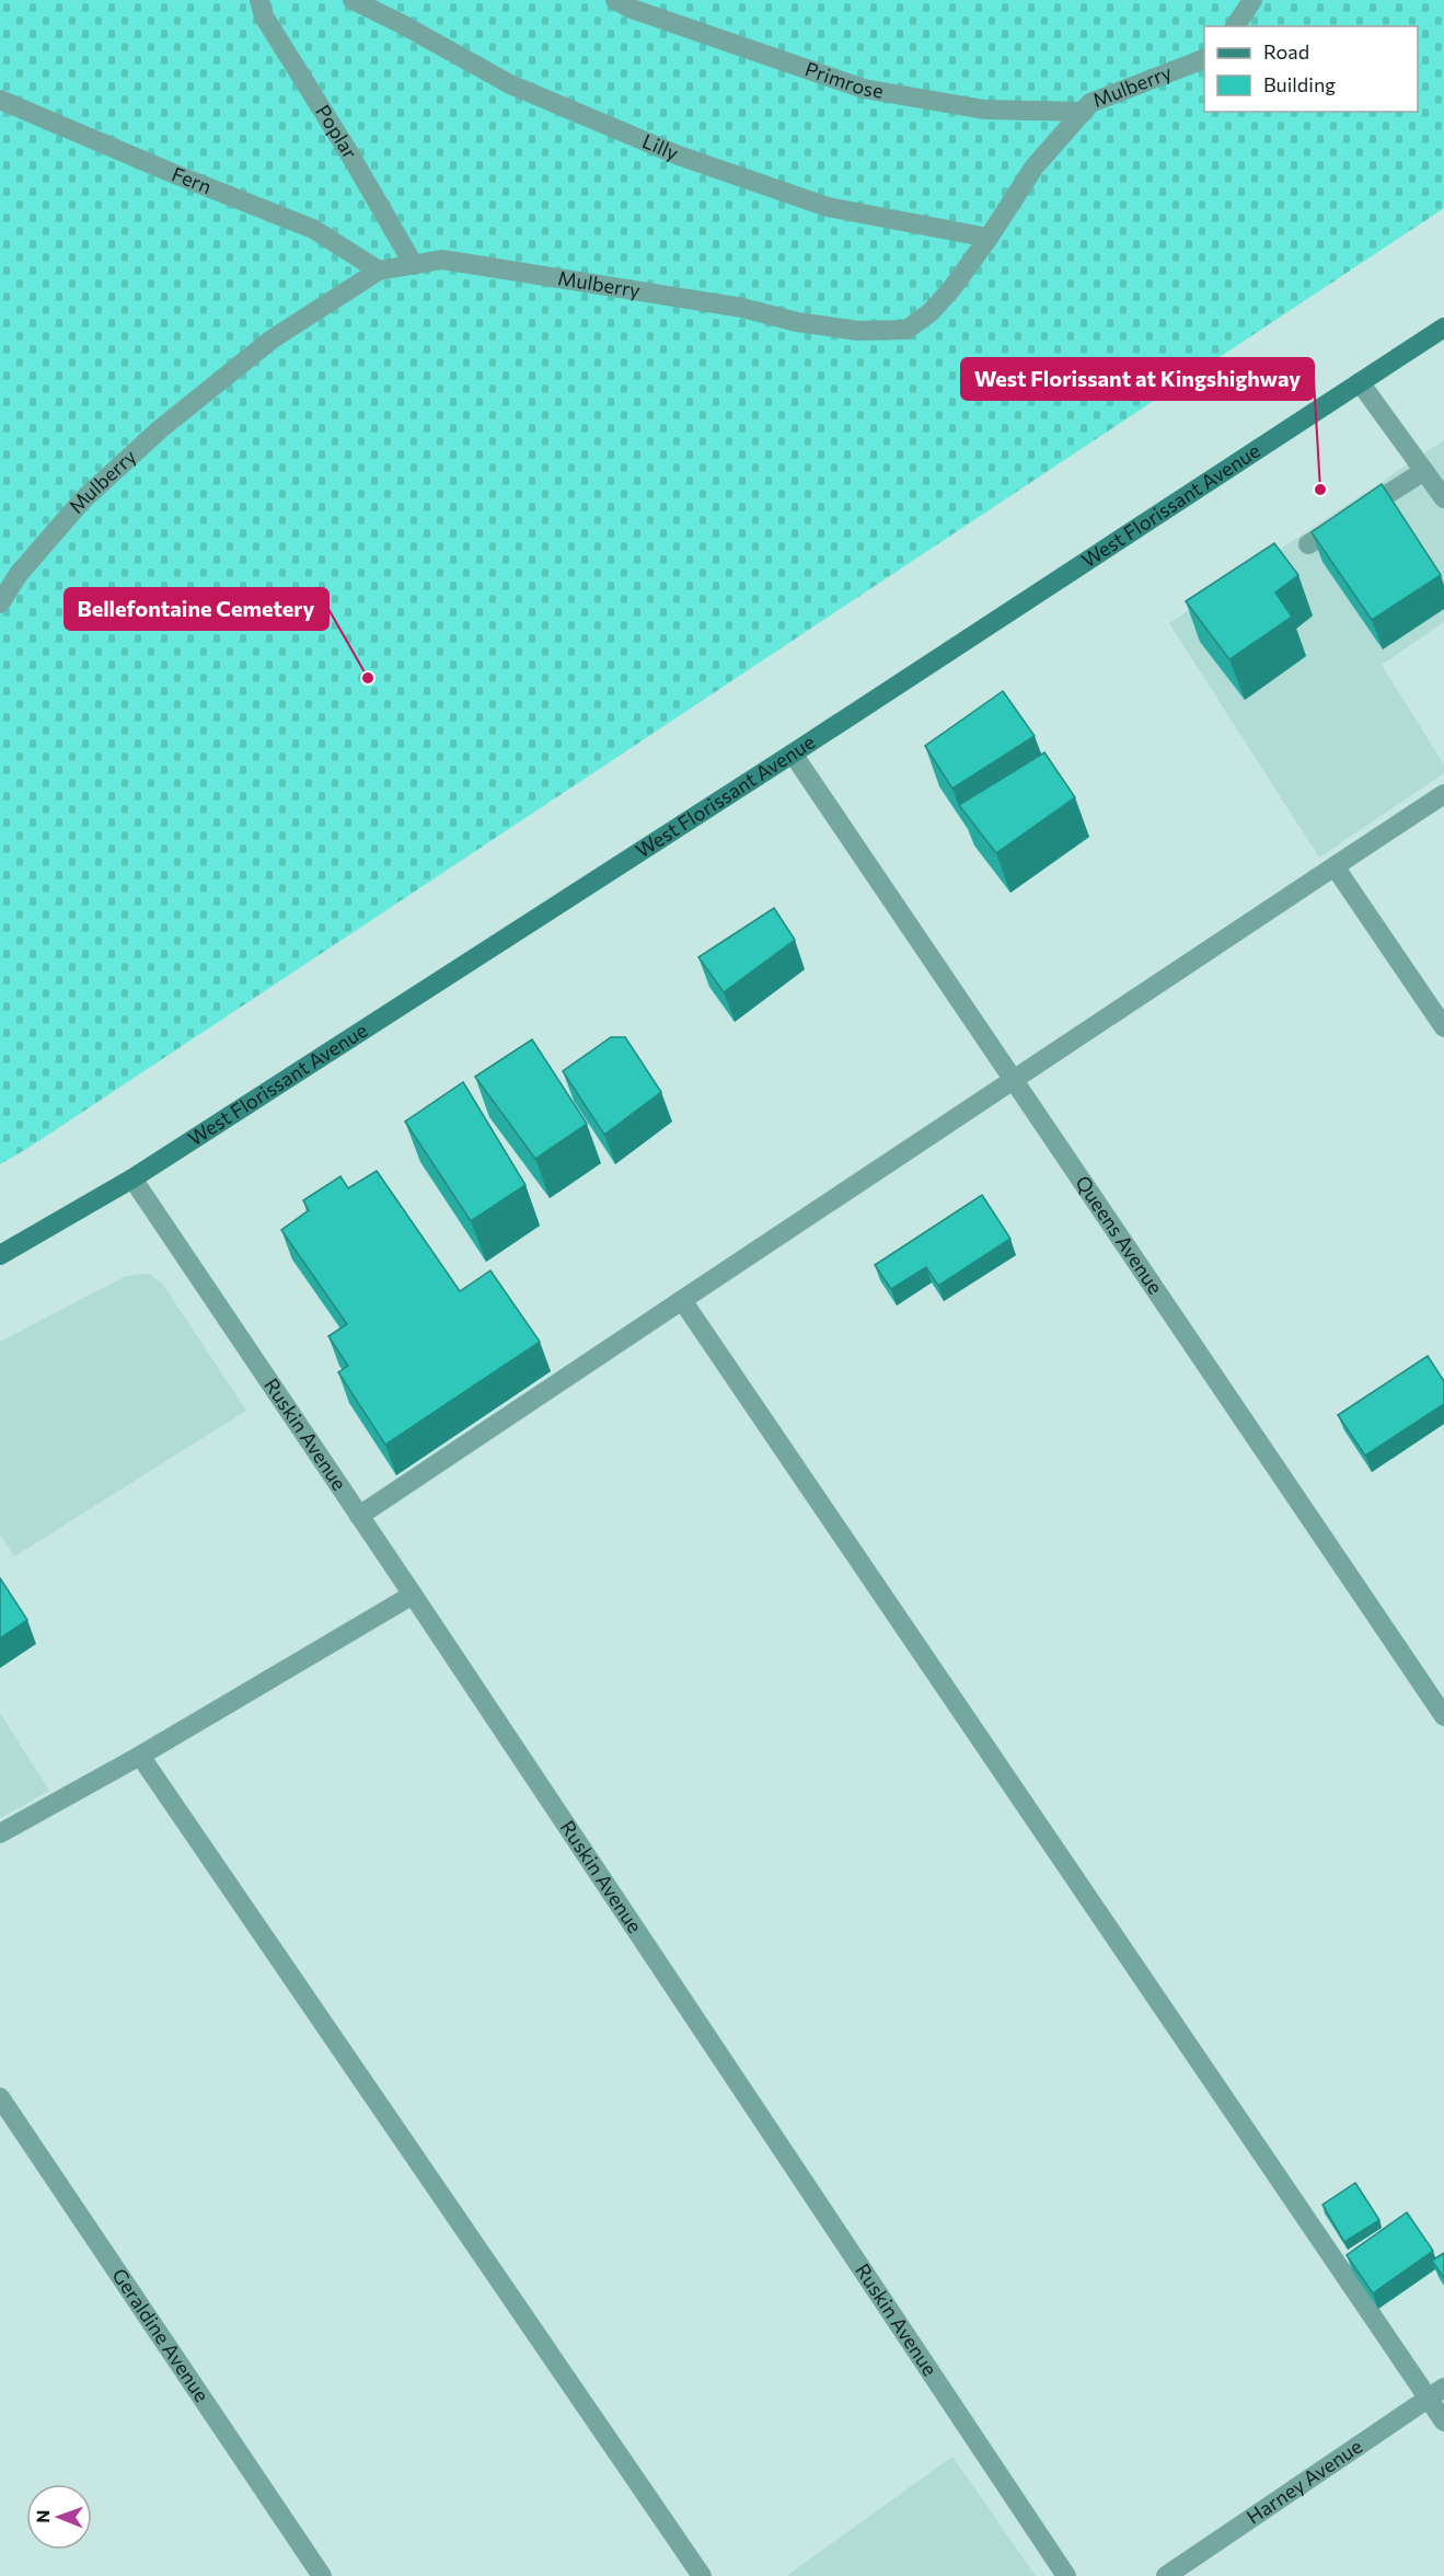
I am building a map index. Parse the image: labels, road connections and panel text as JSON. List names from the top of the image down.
{
  "streets": {
    "main road": ["West Florissant Avenue"],
    "street": [
      "Primrose",
      "Mulberry",
      "Poplar",
      "Lilly",
      "Fern",
      "Queens Avenue",
      "Ruskin Avenue",
      "Geraldine Avenue",
      "Harney Avenue"
    ]
  },
  "crossings": [
    ["Primrose", "Mulberry"],
    ["Mulberry", "Poplar"],
    ["Mulberry", "Lilly"],
    ["Mulberry", "Fern"],
    ["West Florissant Avenue", "Queens Avenue"],
    ["West Florissant Avenue", "Ruskin Avenue"]
  ],
  "places": ["West Florissant at Kingshighway", "Bellefontaine Cemetery"],
  "legend": ["Road", "Building"],
  "north": "left"
}
